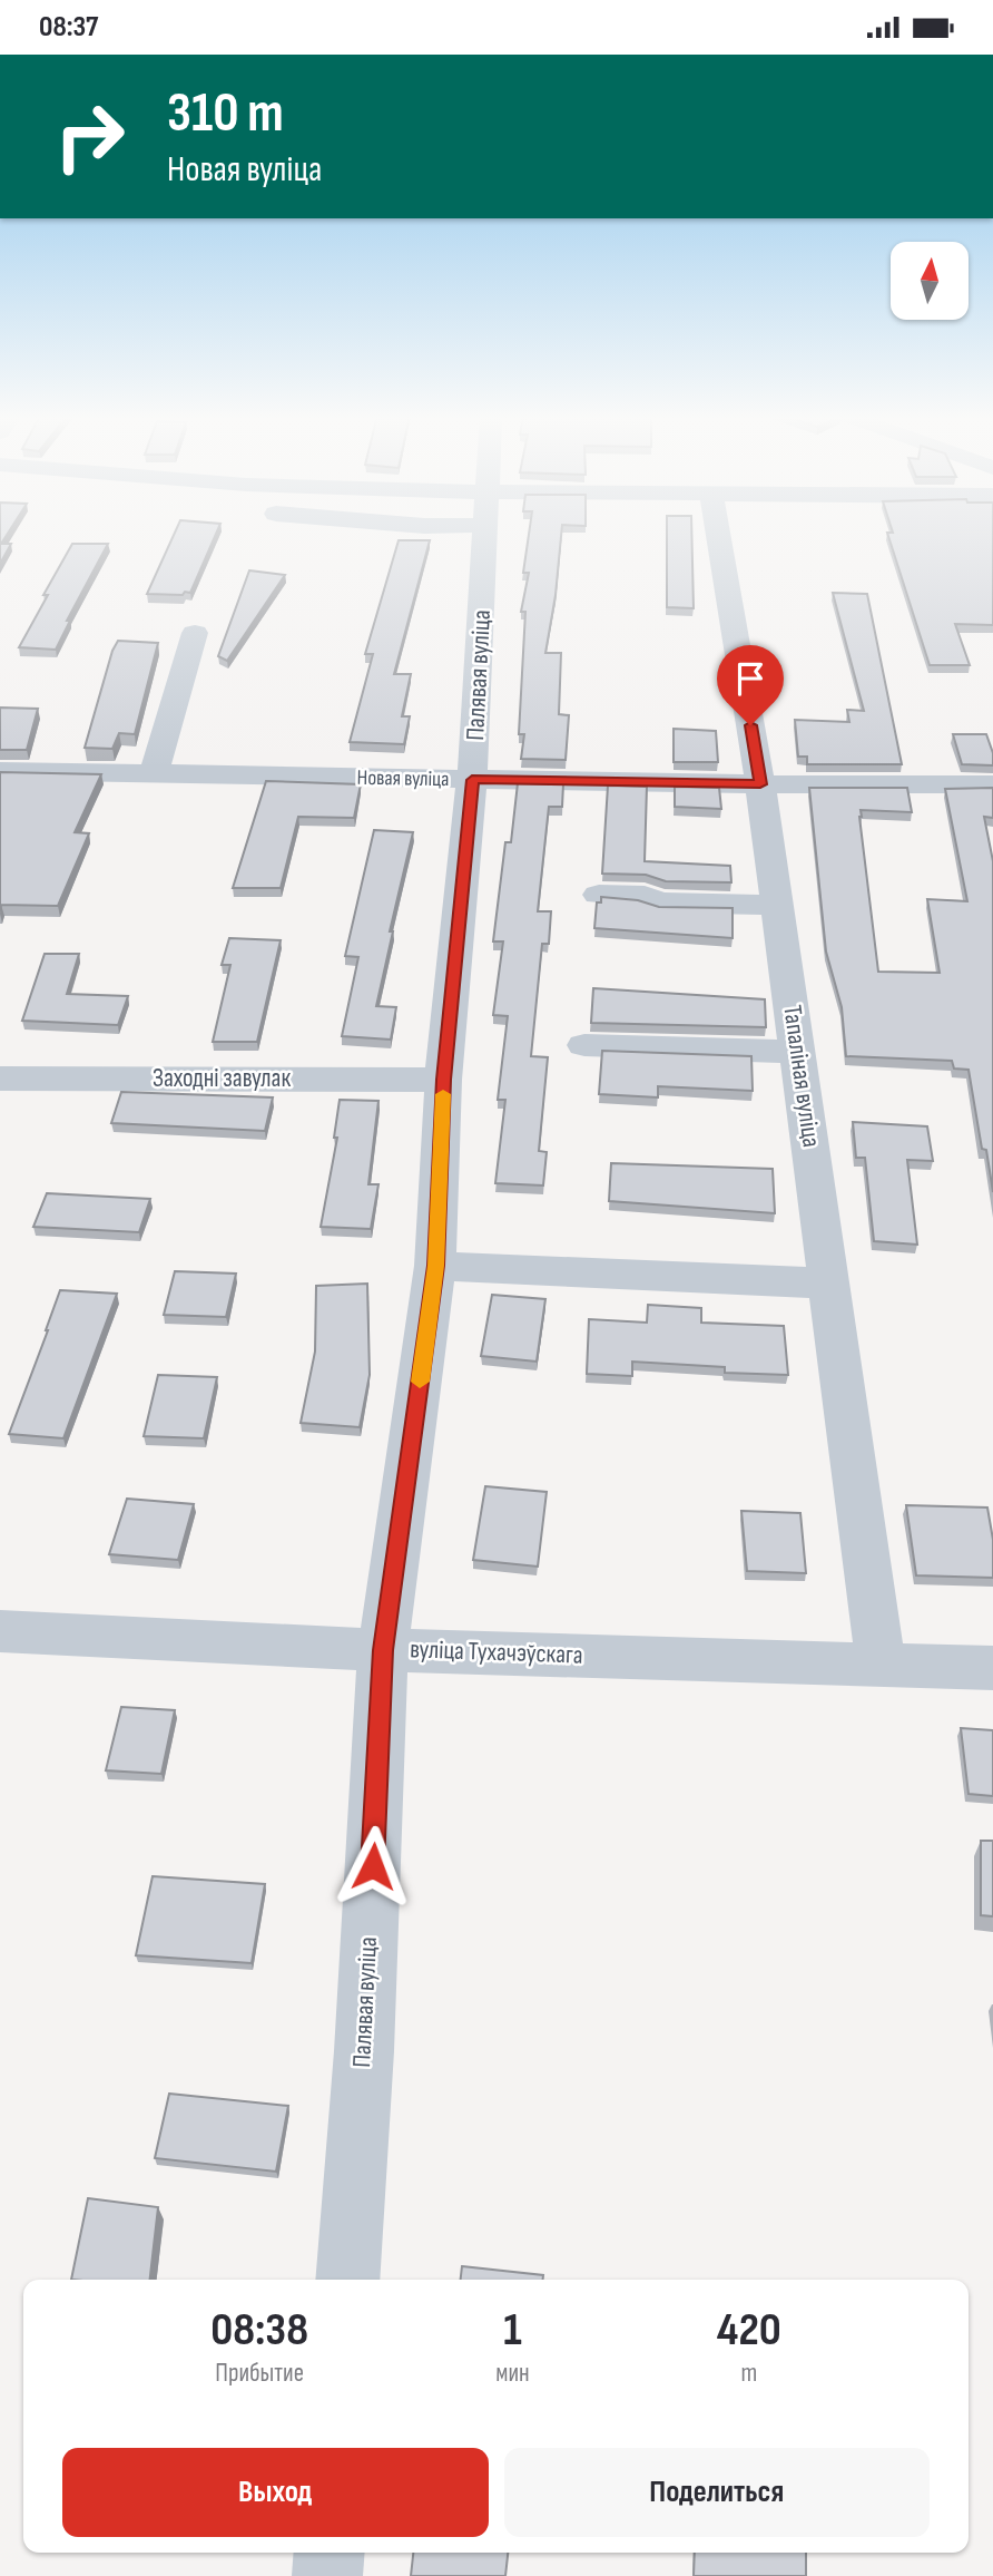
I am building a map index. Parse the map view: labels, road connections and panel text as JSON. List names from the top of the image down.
{
  "streets": {
    "street": [
      "Палявая вуліца",
      "Новая вуліца",
      "Тапаліная вуліца",
      "Заходні завулак",
      "вуліца Тухачэўскага"
    ]
  },
  "crossings": [
    ["Палявая вуліца", "Новая вуліца"],
    ["Палявая вуліца", "Заходні завулак"],
    ["Палявая вуліца", "вуліца Тухачэўскага"],
    ["Новая вуліца", "Тапаліная вуліца"],
    ["Тапаліная вуліца", "вуліца Тухачэўскага"]
  ],
  "north": "top",
  "page": {
    "status": "08:37",
    "turn": ["310 m", "Новая вуліца"],
    "eta": [
      "08:38",
      "Прибытие",
      "1",
      "мин",
      "420",
      "m"
    ],
    "buttons": ["Выход", "Поделиться"]
  }
}
